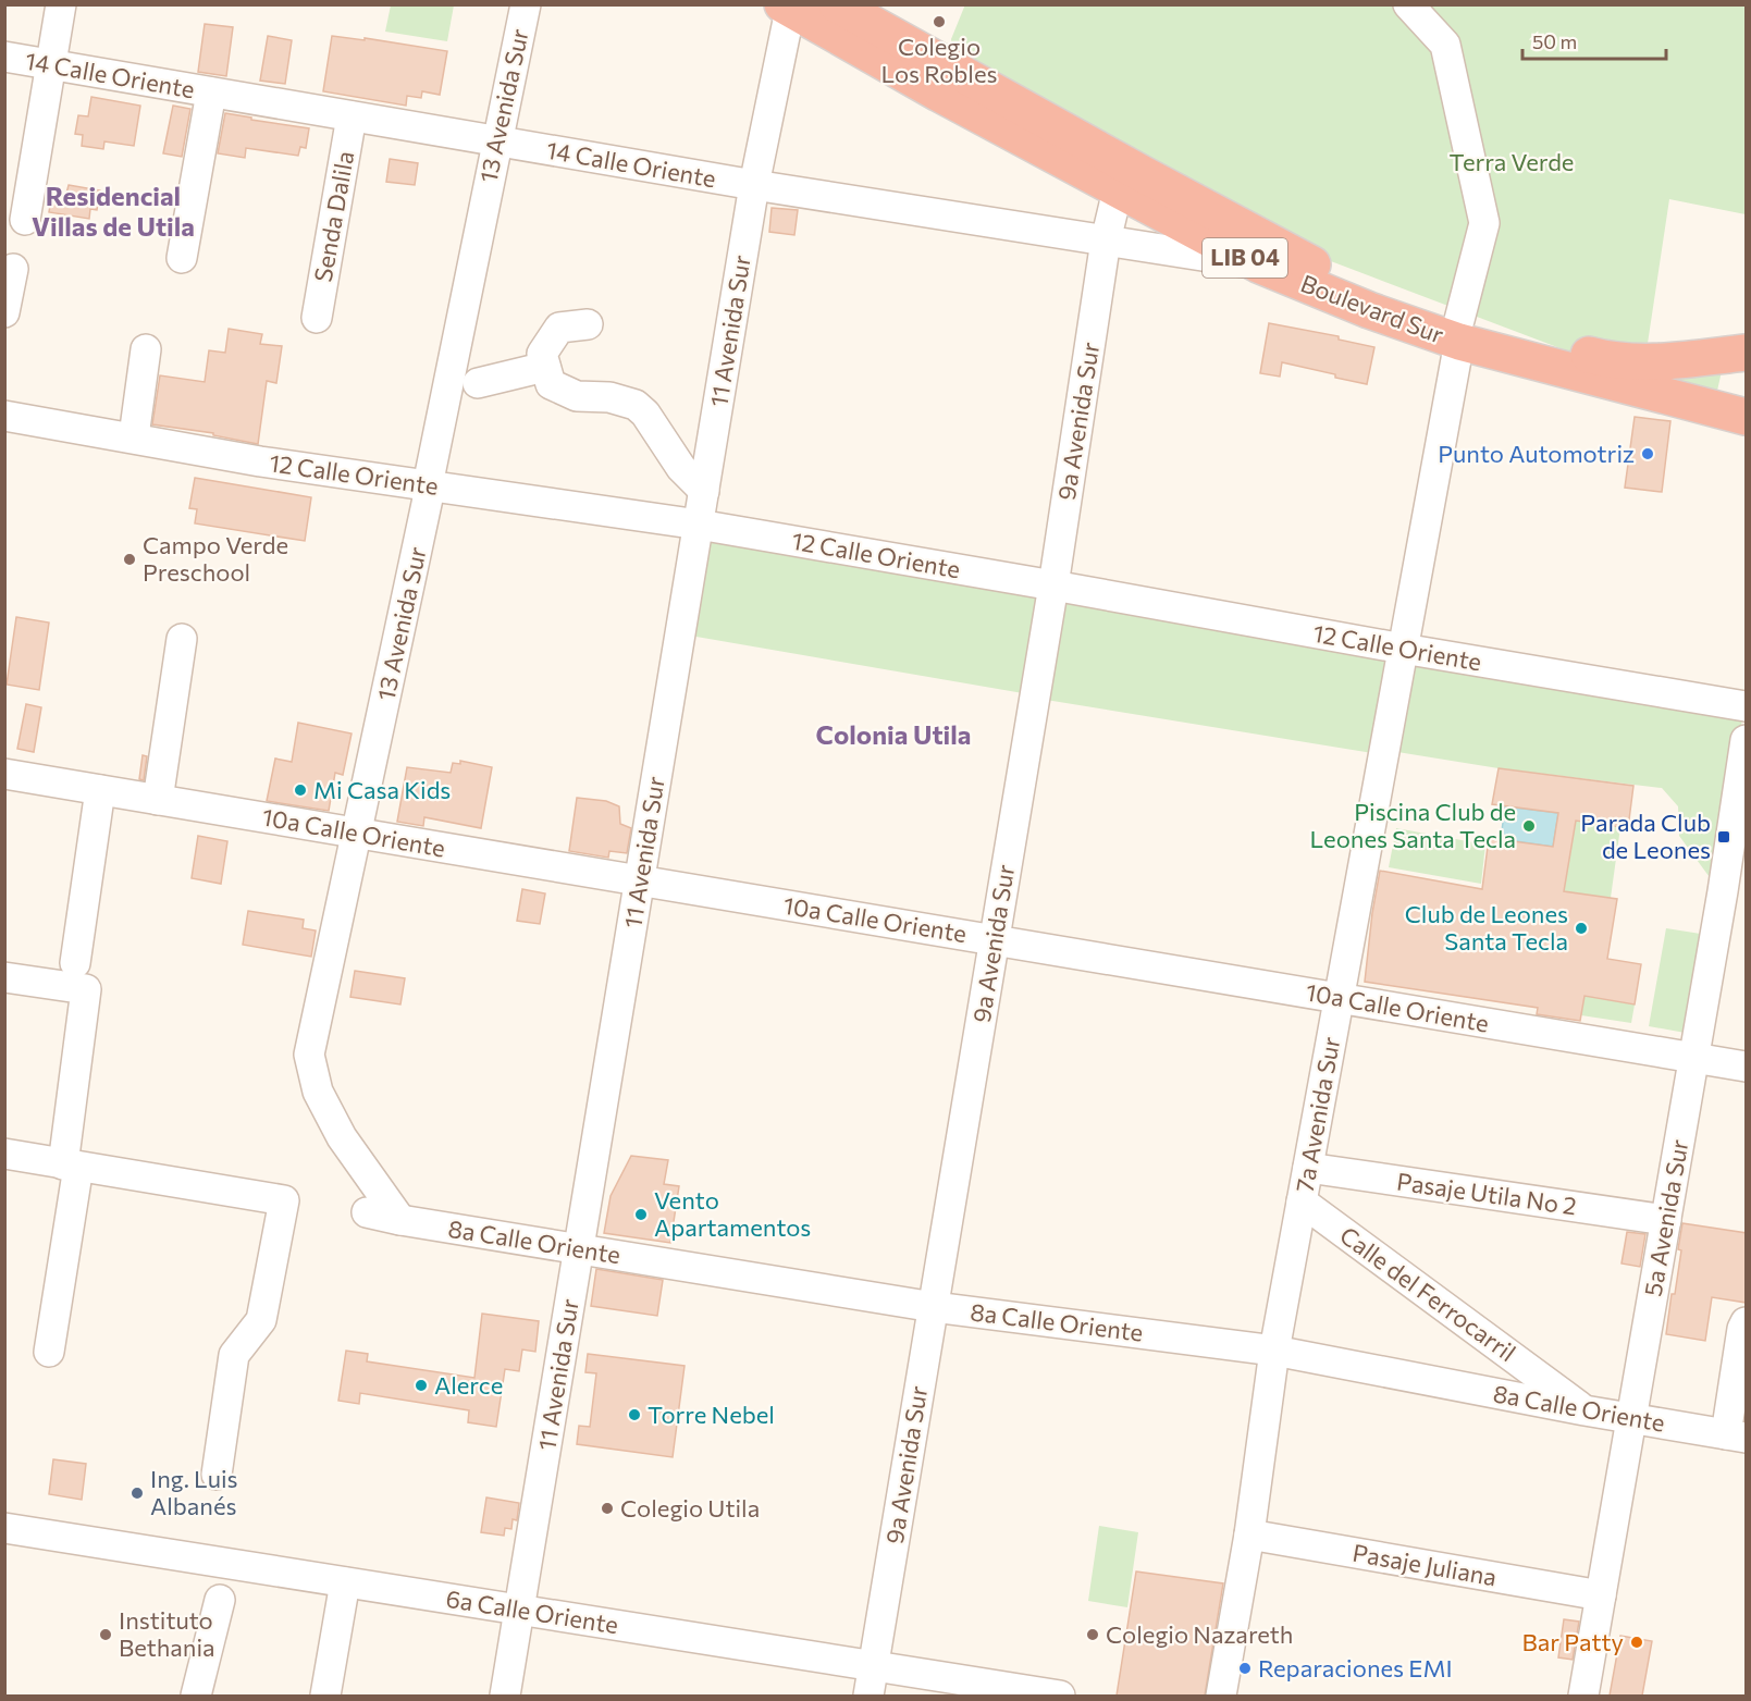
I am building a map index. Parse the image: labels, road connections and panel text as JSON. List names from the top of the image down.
{
  "streets": {
    "highway": ["LIB 04", "Boulevard Sur"],
    "street": [
      "14 Calle Oriente",
      "13 Avenida Sur",
      "Senda Dalila",
      "11 Avenida Sur",
      "9a Avenida Sur",
      "12 Calle Oriente",
      "10a Calle Oriente",
      "7a Avenida Sur",
      "Pasaje Utila No 2",
      "5a Avenida Sur",
      "8a Calle Oriente",
      "Calle del Ferrocarril",
      "Pasaje Juliana",
      "6a Calle Oriente"
    ]
  },
  "crossings": [
    ["14 Calle Oriente", "13 Avenida Sur"],
    ["14 Calle Oriente", "Senda Dalila"],
    ["14 Calle Oriente", "Boulevard Sur"],
    ["14 Calle Oriente", "11 Avenida Sur"],
    ["14 Calle Oriente", "9a Avenida Sur"],
    ["13 Avenida Sur", "12 Calle Oriente"],
    ["13 Avenida Sur", "10a Calle Oriente"],
    ["13 Avenida Sur", "8a Calle Oriente"],
    ["LIB 04", "Boulevard Sur"],
    ["Boulevard Sur", "11 Avenida Sur"],
    ["Boulevard Sur", "9a Avenida Sur"],
    ["Boulevard Sur", "7a Avenida Sur"],
    ["11 Avenida Sur", "12 Calle Oriente"],
    ["11 Avenida Sur", "10a Calle Oriente"],
    ["11 Avenida Sur", "8a Calle Oriente"],
    ["11 Avenida Sur", "6a Calle Oriente"],
    ["9a Avenida Sur", "12 Calle Oriente"],
    ["9a Avenida Sur", "10a Calle Oriente"],
    ["9a Avenida Sur", "8a Calle Oriente"],
    ["9a Avenida Sur", "6a Calle Oriente"],
    ["12 Calle Oriente", "7a Avenida Sur"],
    ["10a Calle Oriente", "7a Avenida Sur"],
    ["10a Calle Oriente", "5a Avenida Sur"],
    ["7a Avenida Sur", "Pasaje Utila No 2"],
    ["7a Avenida Sur", "8a Calle Oriente"],
    ["7a Avenida Sur", "Calle del Ferrocarril"],
    ["7a Avenida Sur", "Pasaje Juliana"],
    ["Pasaje Utila No 2", "5a Avenida Sur"],
    ["5a Avenida Sur", "8a Calle Oriente"],
    ["5a Avenida Sur", "Pasaje Juliana"],
    ["8a Calle Oriente", "Calle del Ferrocarril"]
  ],
  "districts": ["Residencial Villas de Utila", "Colonia Utila"],
  "parks": ["Terra Verde"],
  "places": {
    "other": [
      "Colegio Los Robles",
      "Punto Automotriz",
      "Campo Verde Preschool",
      "Mi Casa Kids",
      "Piscina Club de Leones Santa Tecla",
      "Club de Leones Santa Tecla",
      "Vento Apartamentos",
      "Alerce",
      "Torre Nebel",
      "Ing. Luis Albanés",
      "Colegio Utila",
      "Instituto Bethania",
      "Colegio Nazareth",
      "Bar Patty",
      "Reparaciones EMI"
    ],
    "transit": ["Parada Club de Leones"]
  },
  "scale_bar": "50 m"
}
